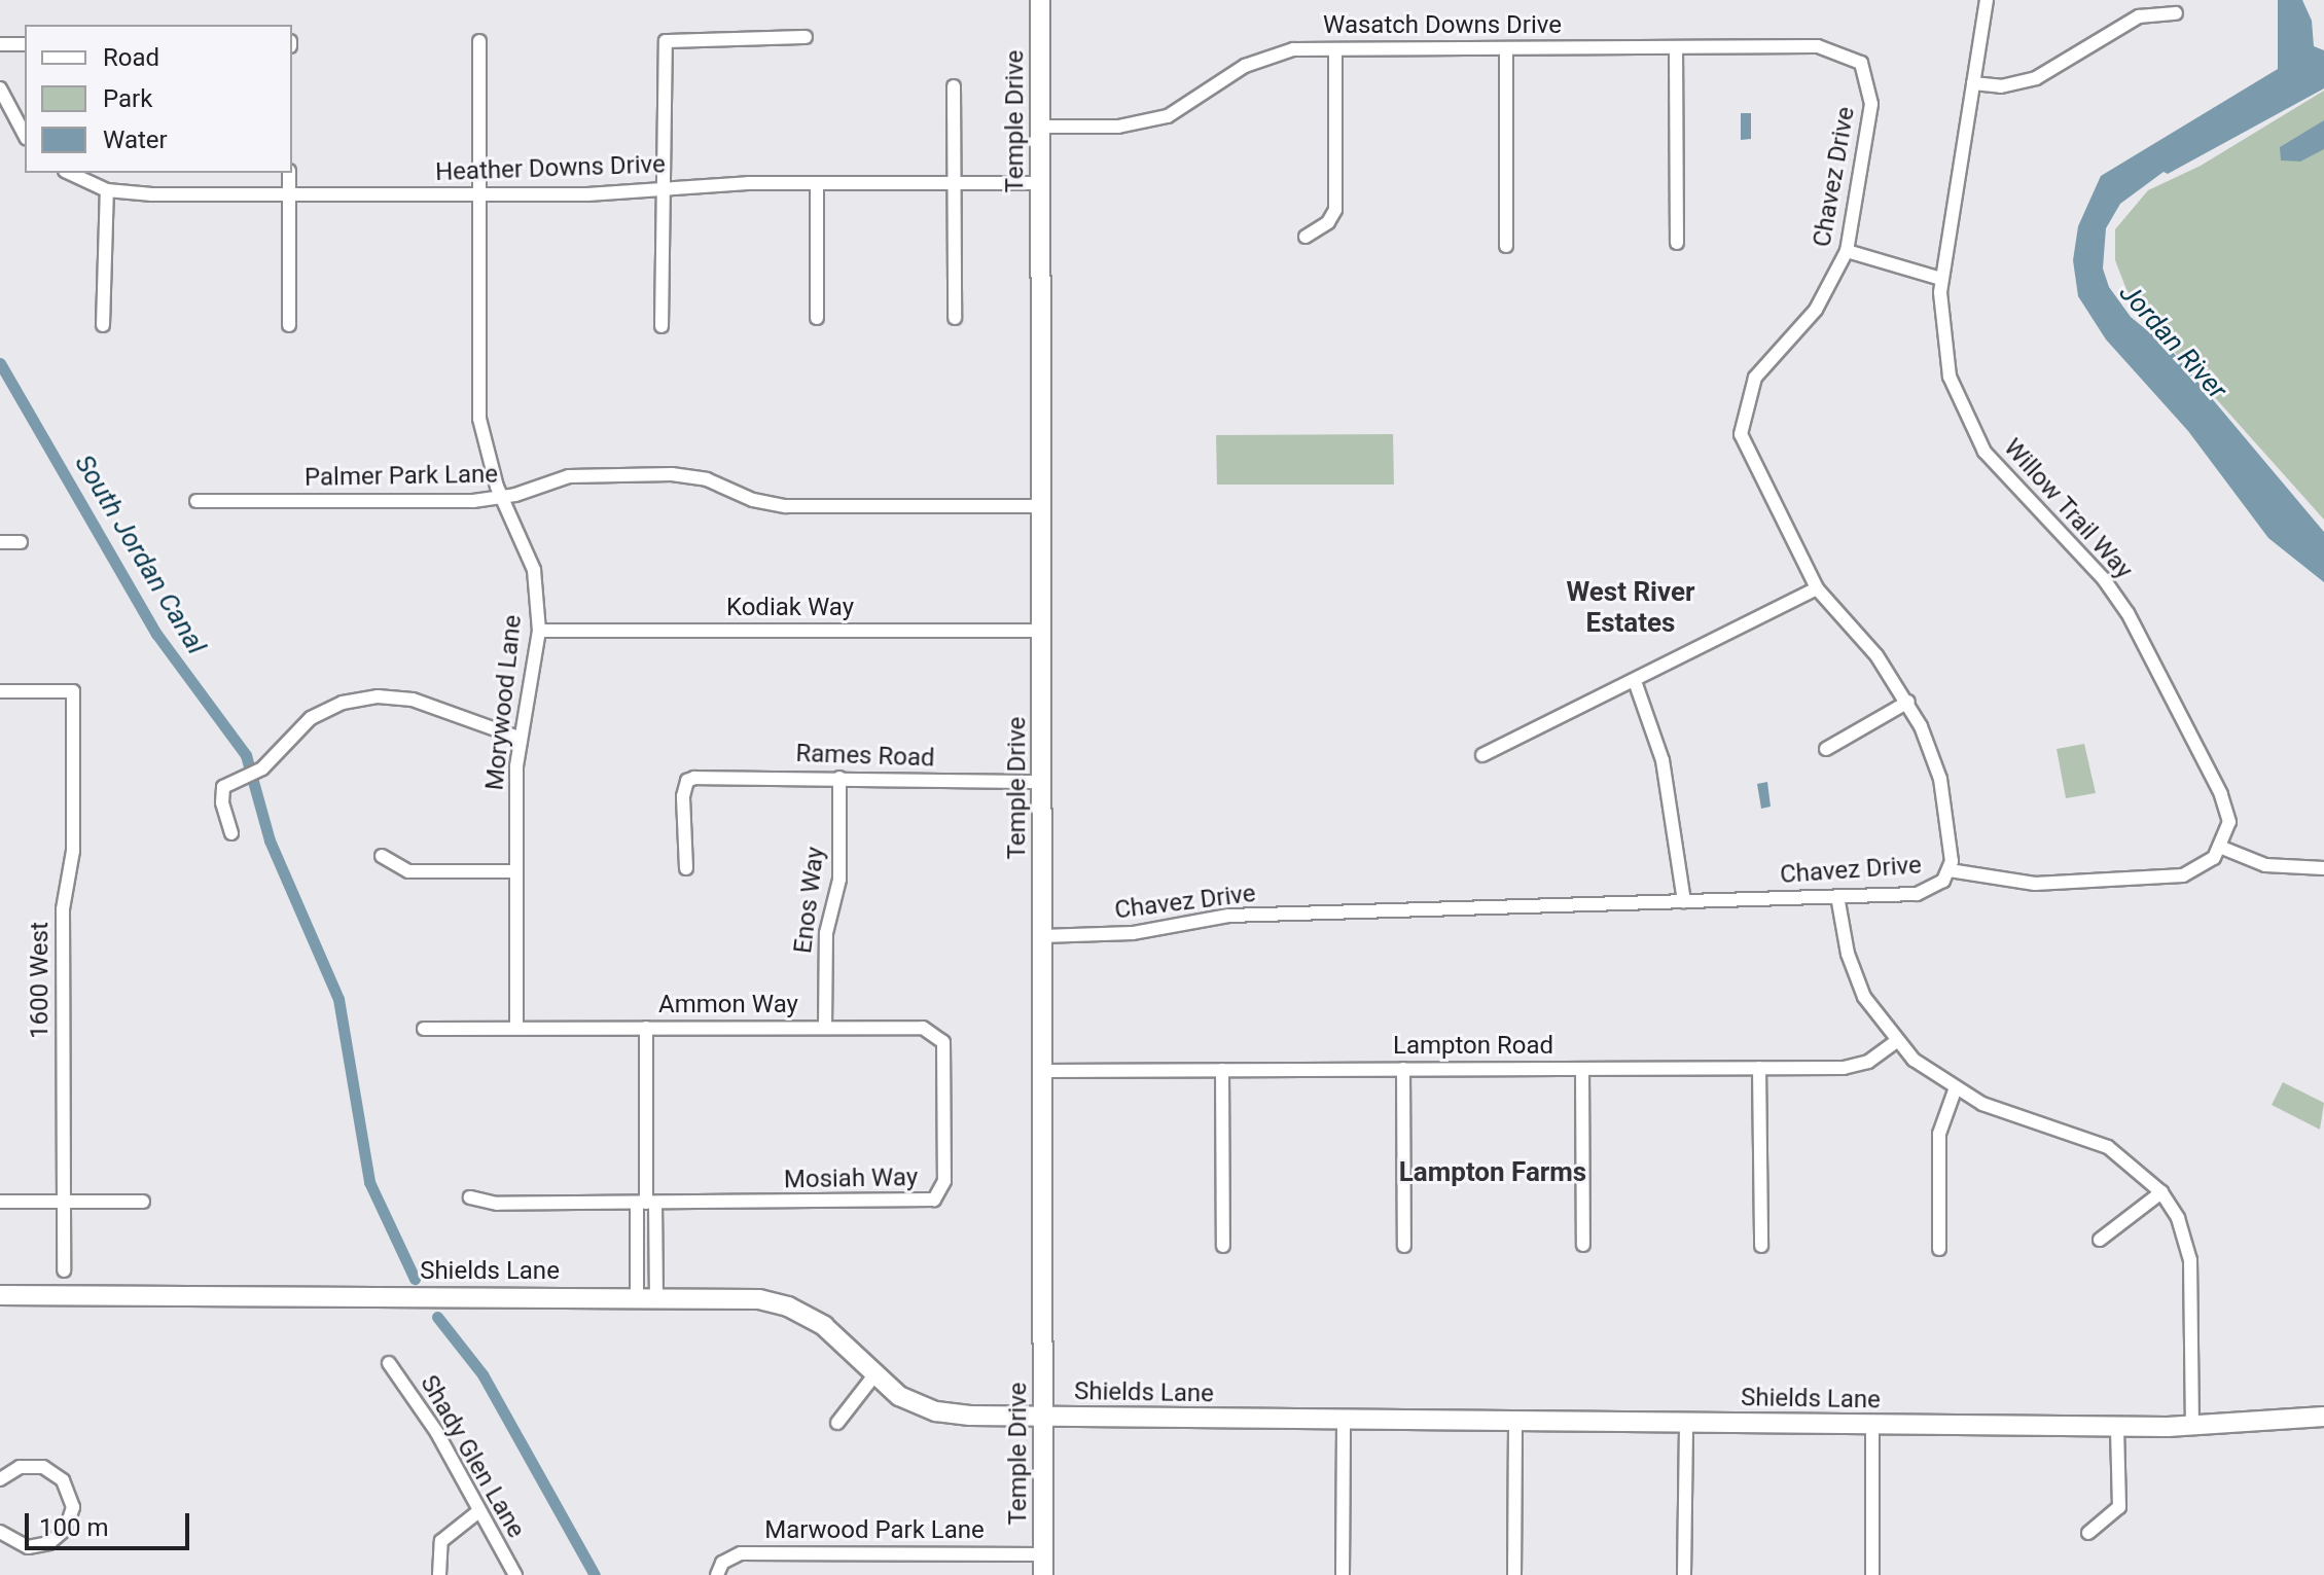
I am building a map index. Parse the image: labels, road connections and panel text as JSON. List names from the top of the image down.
{
  "streets": {
    "main road": ["Temple Drive", "Shields Lane"],
    "street": [
      "Wasatch Downs Drive",
      "Heather Downs Drive",
      "Chavez Drive",
      "Palmer Park Lane",
      "Willow Trail Way",
      "Kodiak Way",
      "Morywood Lane",
      "Rames Road",
      "Enos Way",
      "1600 West",
      "Ammon Way",
      "Lampton Road",
      "Mosiah Way",
      "Shady Glen Lane",
      "Marwood Park Lane"
    ]
  },
  "crossings": [
    ["Wasatch Downs Drive", "Temple Drive"],
    ["Wasatch Downs Drive", "Chavez Drive"],
    ["Temple Drive", "Heather Downs Drive"],
    ["Temple Drive", "Chavez Drive"],
    ["Temple Drive", "Palmer Park Lane"],
    ["Temple Drive", "Kodiak Way"],
    ["Temple Drive", "Rames Road"],
    ["Temple Drive", "Lampton Road"],
    ["Temple Drive", "Shields Lane"],
    ["Temple Drive", "Marwood Park Lane"],
    ["Heather Downs Drive", "Morywood Lane"],
    ["Palmer Park Lane", "Morywood Lane"],
    ["Kodiak Way", "Morywood Lane"],
    ["Morywood Lane", "Ammon Way"],
    ["Rames Road", "Enos Way"],
    ["Enos Way", "Ammon Way"],
    ["Ammon Way", "Mosiah Way"]
  ],
  "districts": ["West River Estates", "Lampton Farms"],
  "water": ["Jordan River", "South Jordan Canal"],
  "legend": ["Road", "Park", "Water"],
  "scale_bar": "100 m"
}
